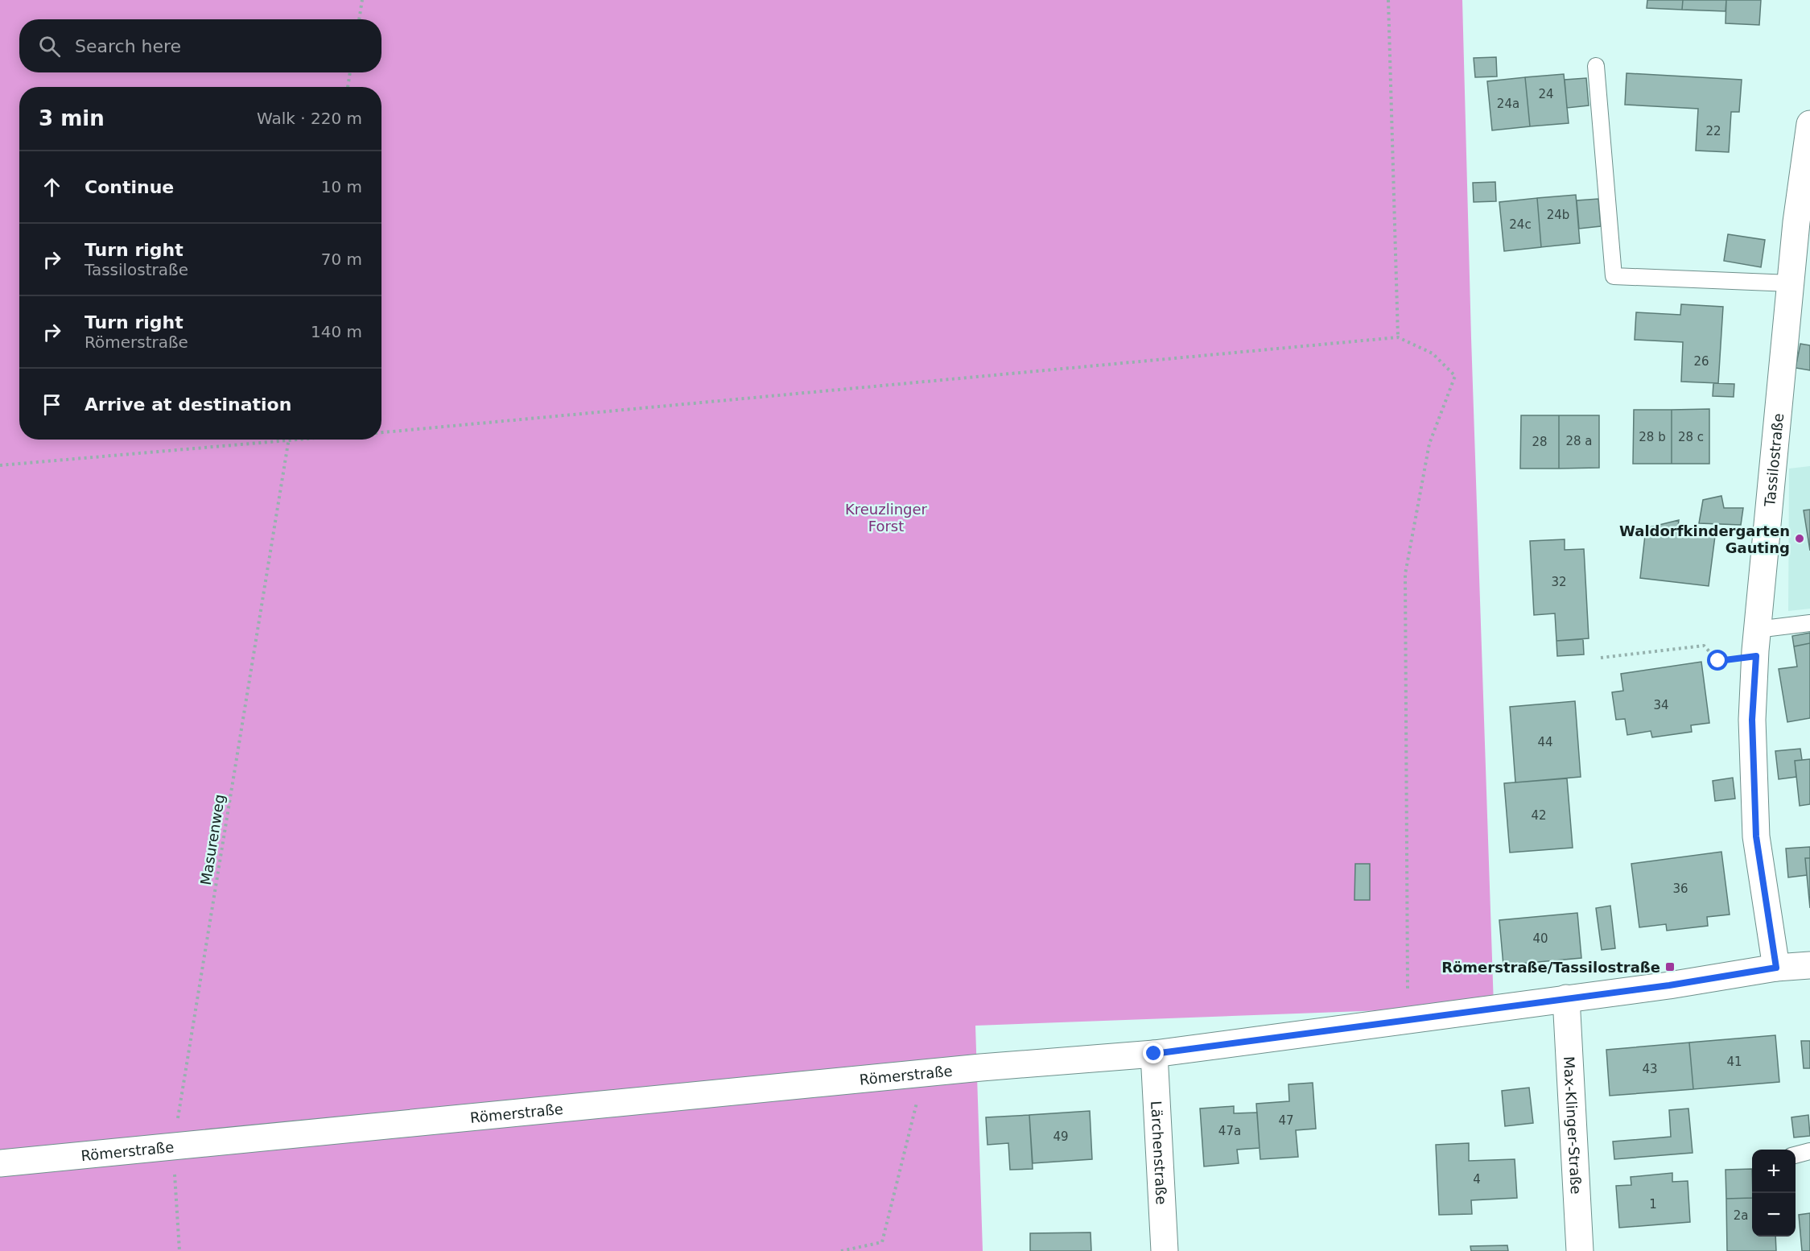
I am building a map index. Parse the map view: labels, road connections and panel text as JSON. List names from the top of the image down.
{
  "streets": {
    "street": [
      "Tassilostraße",
      "Römerstraße",
      "Max-Klinger-Straße",
      "Lärchenstraße"
    ],
    "path": ["Masurenweg"]
  },
  "crossings": [
    ["Tassilostraße", "Römerstraße"],
    ["Masurenweg", "Römerstraße"],
    ["Römerstraße", "Max-Klinger-Straße"],
    ["Römerstraße", "Lärchenstraße"]
  ],
  "parks": ["Kreuzlinger Forst"],
  "places": {
    "other": ["Waldorfkindergarten Gauting"],
    "transit": ["Römerstraße/Tassilostraße"]
  },
  "house_numbers": [
    "24",
    "24a",
    "22",
    "24b",
    "24c",
    "26",
    "28 b",
    "28 c",
    "28 a",
    "28",
    "32",
    "34",
    "44",
    "42",
    "36",
    "40",
    "41",
    "43",
    "47",
    "47a",
    "49",
    "4",
    "1",
    "2a"
  ],
  "page": {
    "search": "Search here",
    "heading": ["3 min", "Walk · 220 m"],
    "list": [
      ["Continue", "10 m"],
      ["Turn right", "Tassilostraße", "70 m"],
      ["Turn right", "Römerstraße", "140 m"],
      "Arrive at destination"
    ],
    "map_buttons": ["+", "−"]
  }
}
